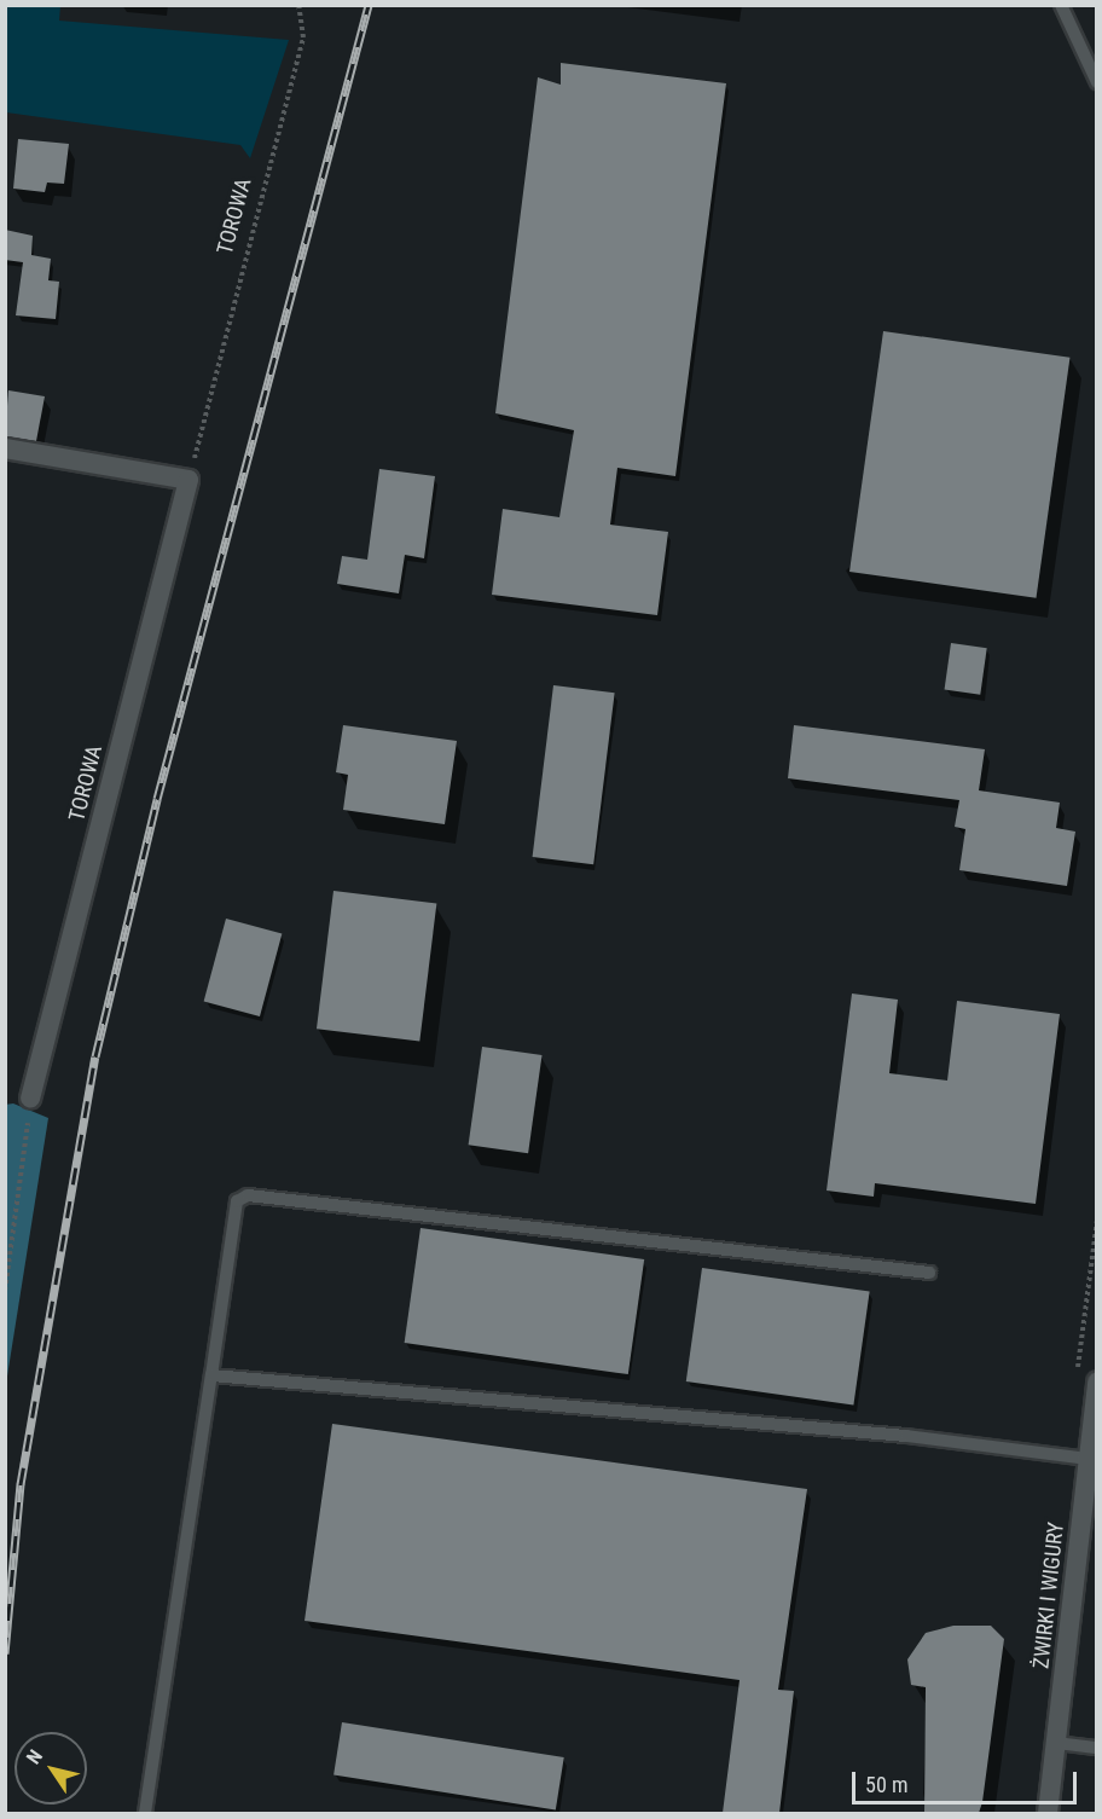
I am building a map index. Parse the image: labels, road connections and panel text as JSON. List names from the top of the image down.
{
  "streets": {
    "street": ["TOROWA", "ŻWIRKI I WIGURY"]
  },
  "scale_bar": "50 m",
  "north": "top left"
}
